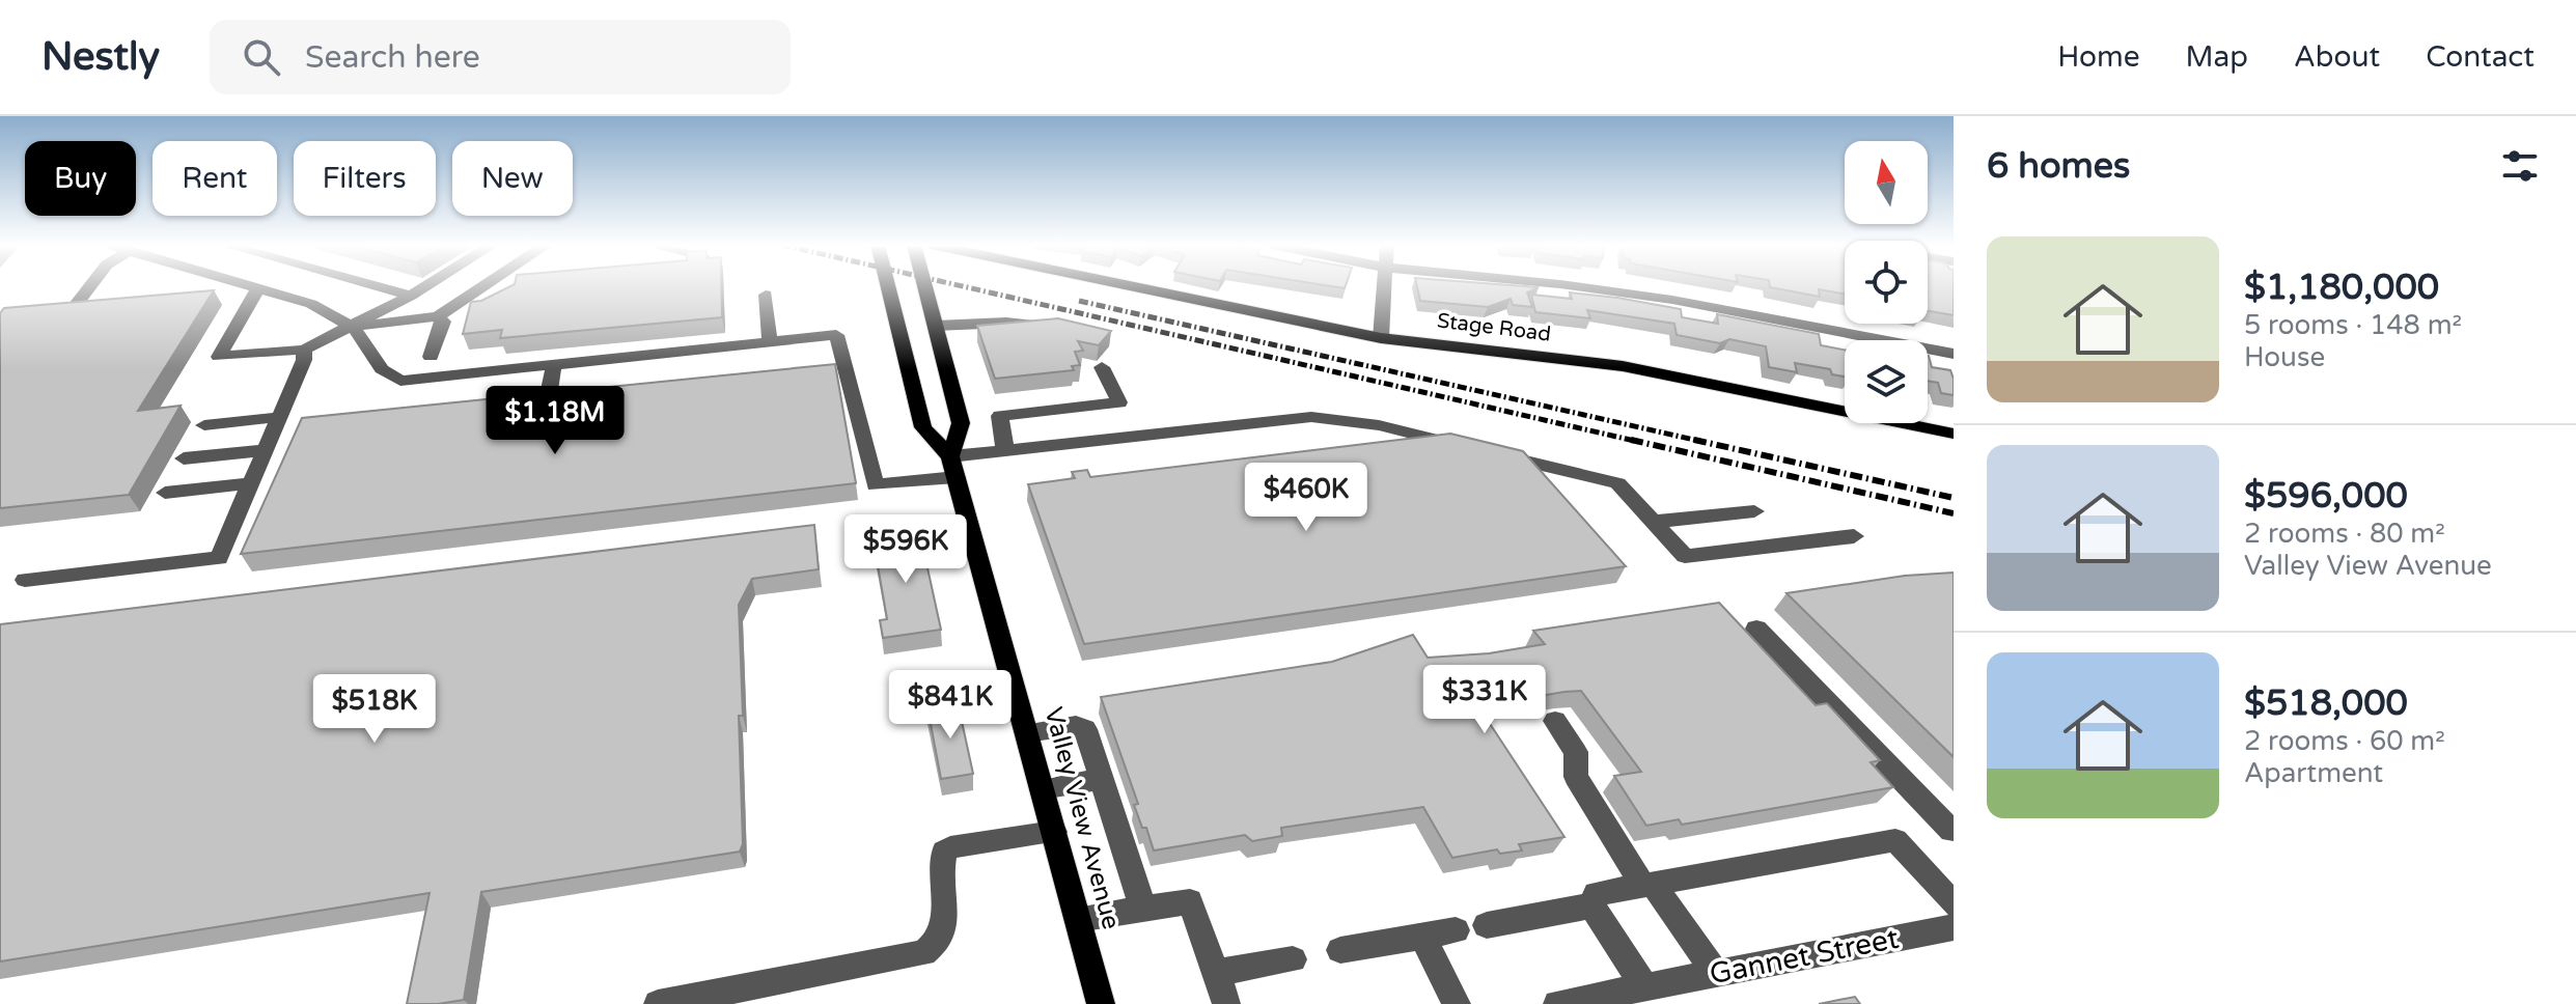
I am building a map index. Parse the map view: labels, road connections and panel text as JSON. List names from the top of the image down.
{
  "streets": {
    "main road": ["Stage Road", "Valley View Avenue"],
    "street": ["Gannet Street"]
  },
  "north": "top",
  "page": {
    "header": "Nestly",
    "search": "Search here",
    "nav": [
      "Home",
      "Map",
      "About",
      "Contact"
    ],
    "heading": "6 homes",
    "chip": [
      "Buy",
      "Rent",
      "Filters",
      "New"
    ],
    "list": [
      {
        "name": "$1,180,000",
        "note": "5 rooms · 148 m² · House"
      },
      {
        "name": "$596,000",
        "note": "2 rooms · 80 m² · Valley View Avenue"
      },
      {
        "name": "$518,000",
        "note": "2 rooms · 60 m² · Apartment"
      }
    ],
    "price": [
      "$1.18M",
      "$460K",
      "$596K",
      "$331K",
      "$841K",
      "$518K"
    ]
  }
}
